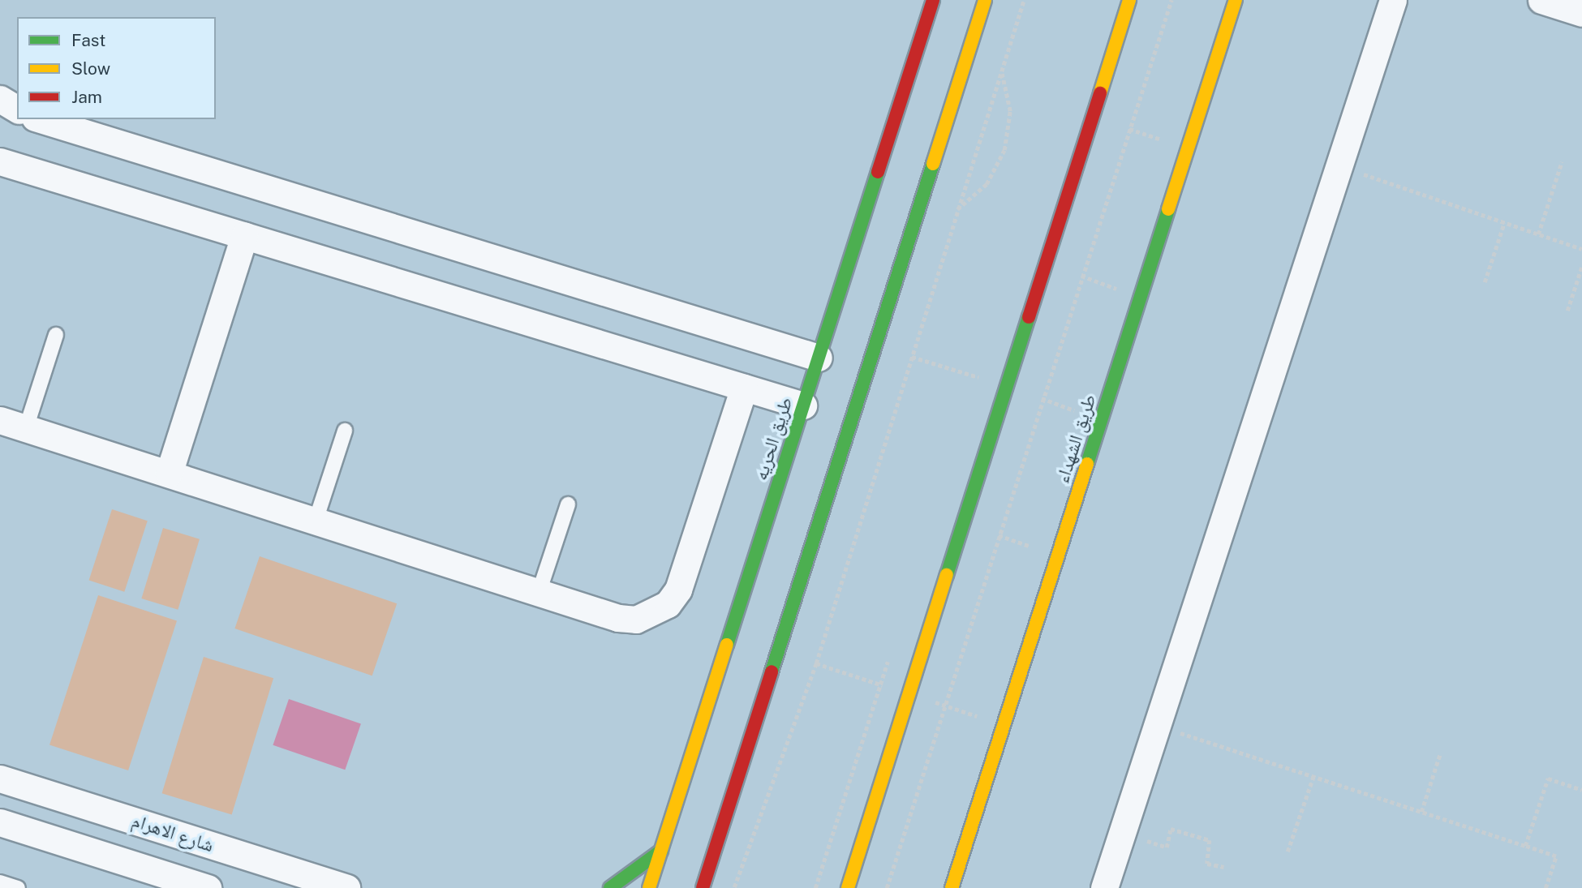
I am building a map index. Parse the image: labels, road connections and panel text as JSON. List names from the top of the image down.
{
  "streets": {
    "street": ["طريق الحريه", "طريق الشهداء", "شارع الاهرام"]
  },
  "legend": ["Fast", "Slow", "Jam"]
}
